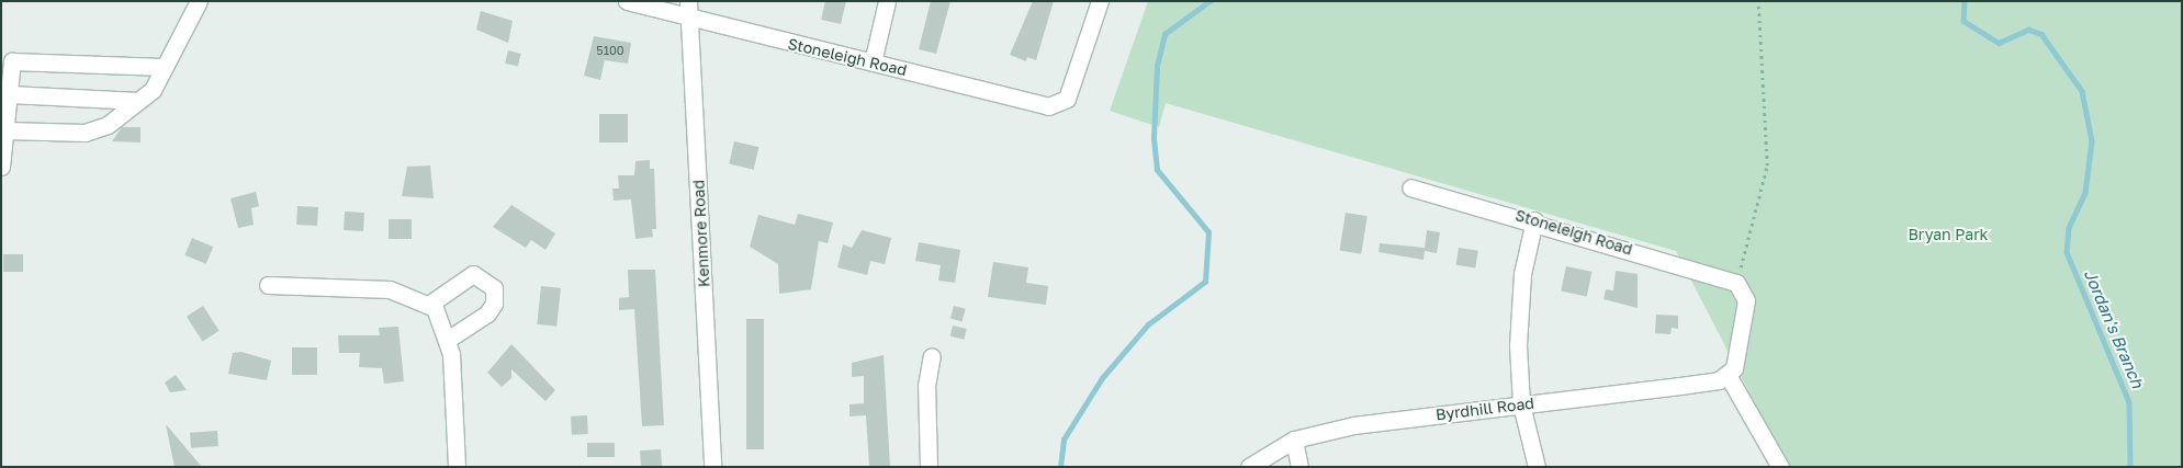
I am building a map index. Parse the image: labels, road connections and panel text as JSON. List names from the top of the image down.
{
  "streets": {
    "street": ["Stoneleigh Road", "Kenmore Road", "Byrdhill Road"]
  },
  "crossings": [
    ["Stoneleigh Road", "Kenmore Road"]
  ],
  "water": ["Jordan's Branch"],
  "parks": ["Bryan Park"],
  "house_numbers": ["5100"]
}
